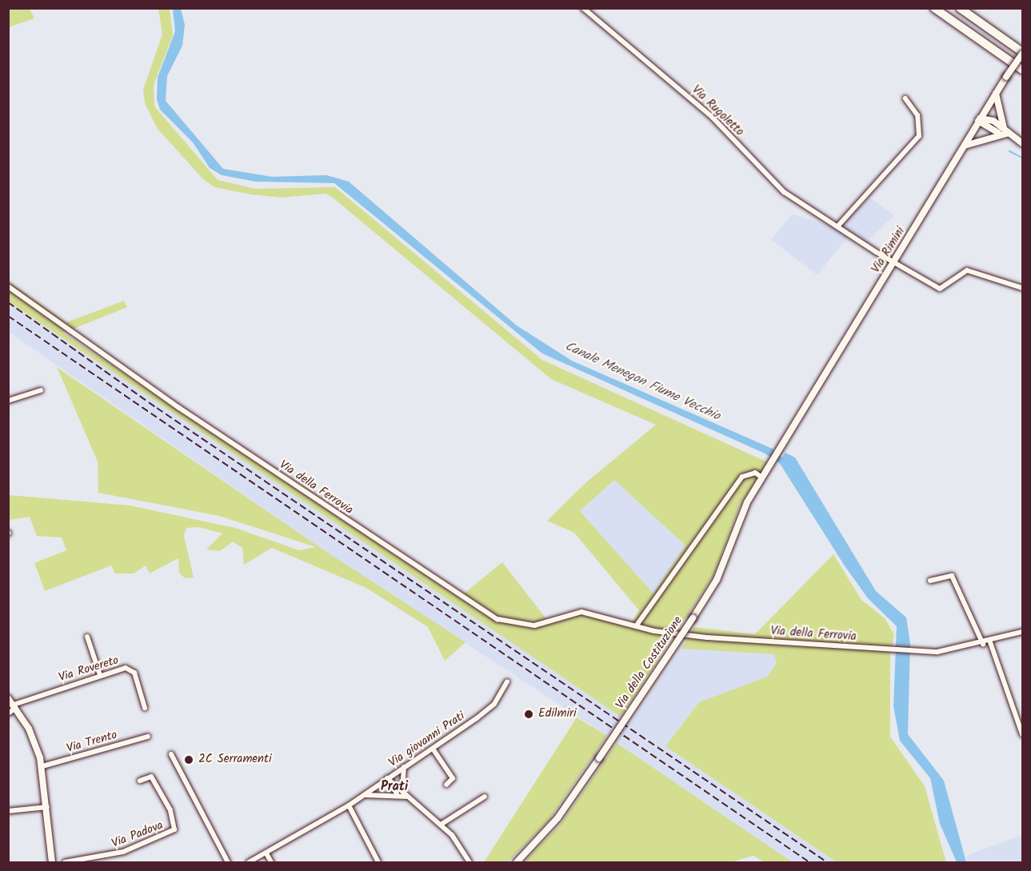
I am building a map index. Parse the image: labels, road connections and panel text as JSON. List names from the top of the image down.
{
  "streets": {
    "main road": ["Via Rimini", "Via della Costituzione"],
    "street": [
      "Via Rugoletto",
      "Via della Ferrovia",
      "Via Rovereto",
      "Via giovanni Prati",
      "Via Trento",
      "Via Padova"
    ]
  },
  "crossings": [
    ["Via Rugoletto", "Via Rimini"],
    ["Via Rimini", "Via della Costituzione"]
  ],
  "districts": ["Prati"],
  "water": ["Canale Menegon Fiume Vecchio"],
  "places": ["Edilmiri", "2C Serramenti"]
}
